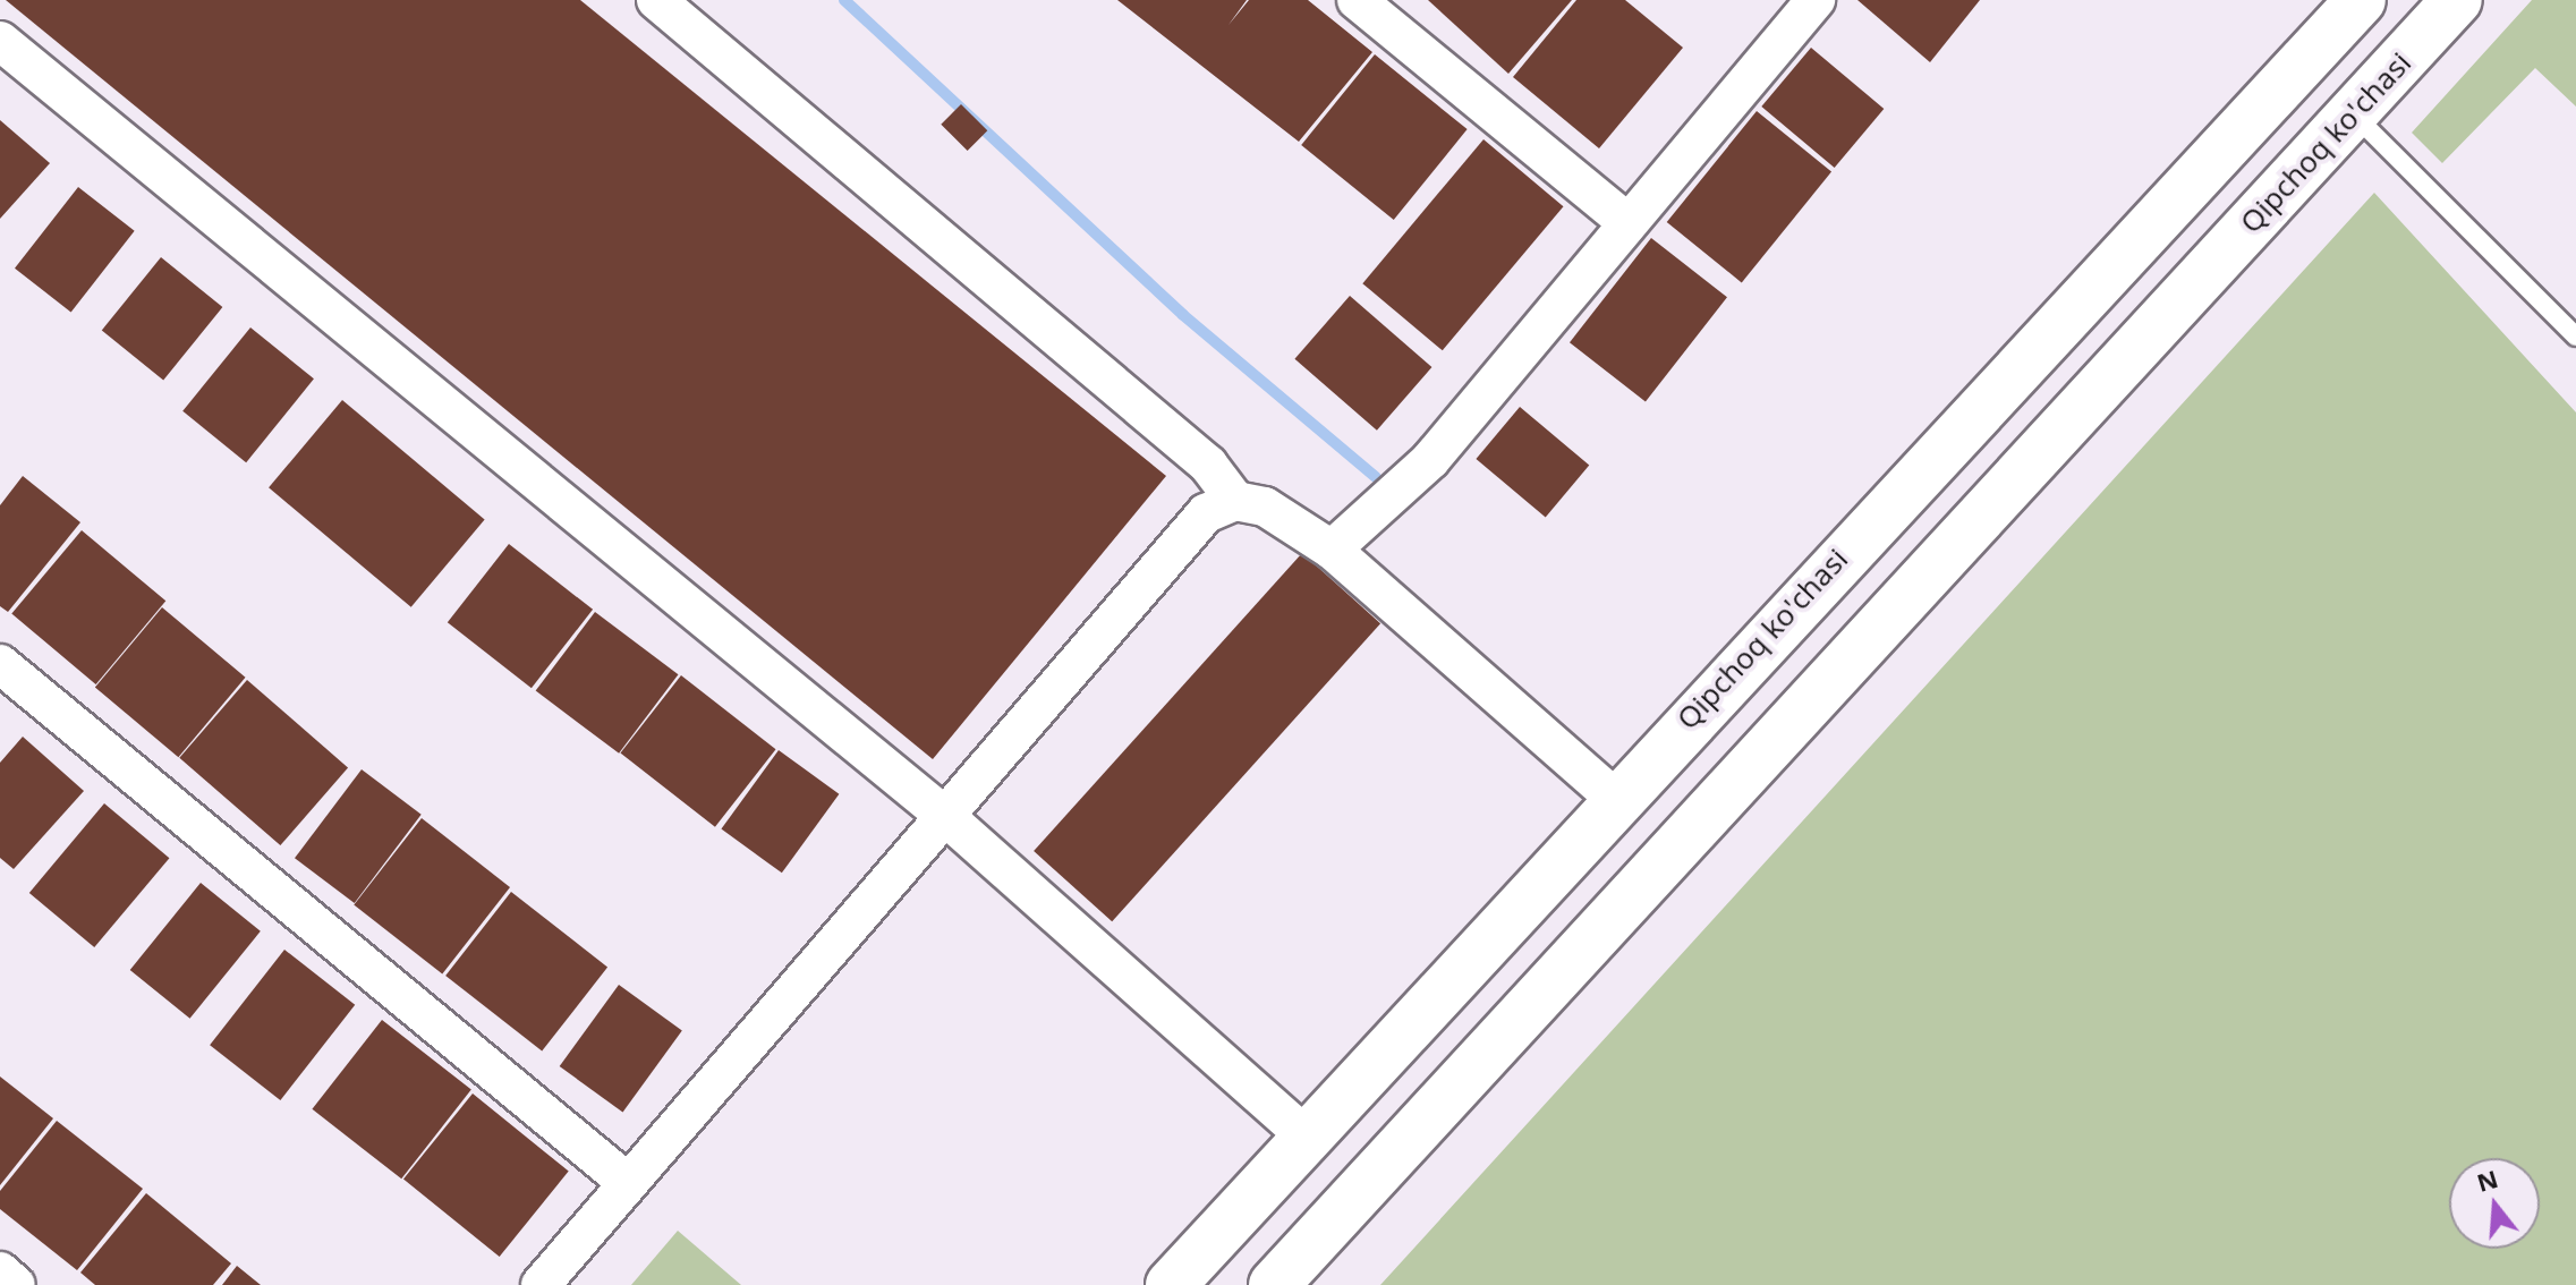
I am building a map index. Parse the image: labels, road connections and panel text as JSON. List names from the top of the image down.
{
  "streets": {
    "main road": ["Qipchoq ko'chasi"]
  },
  "north": "top"
}
